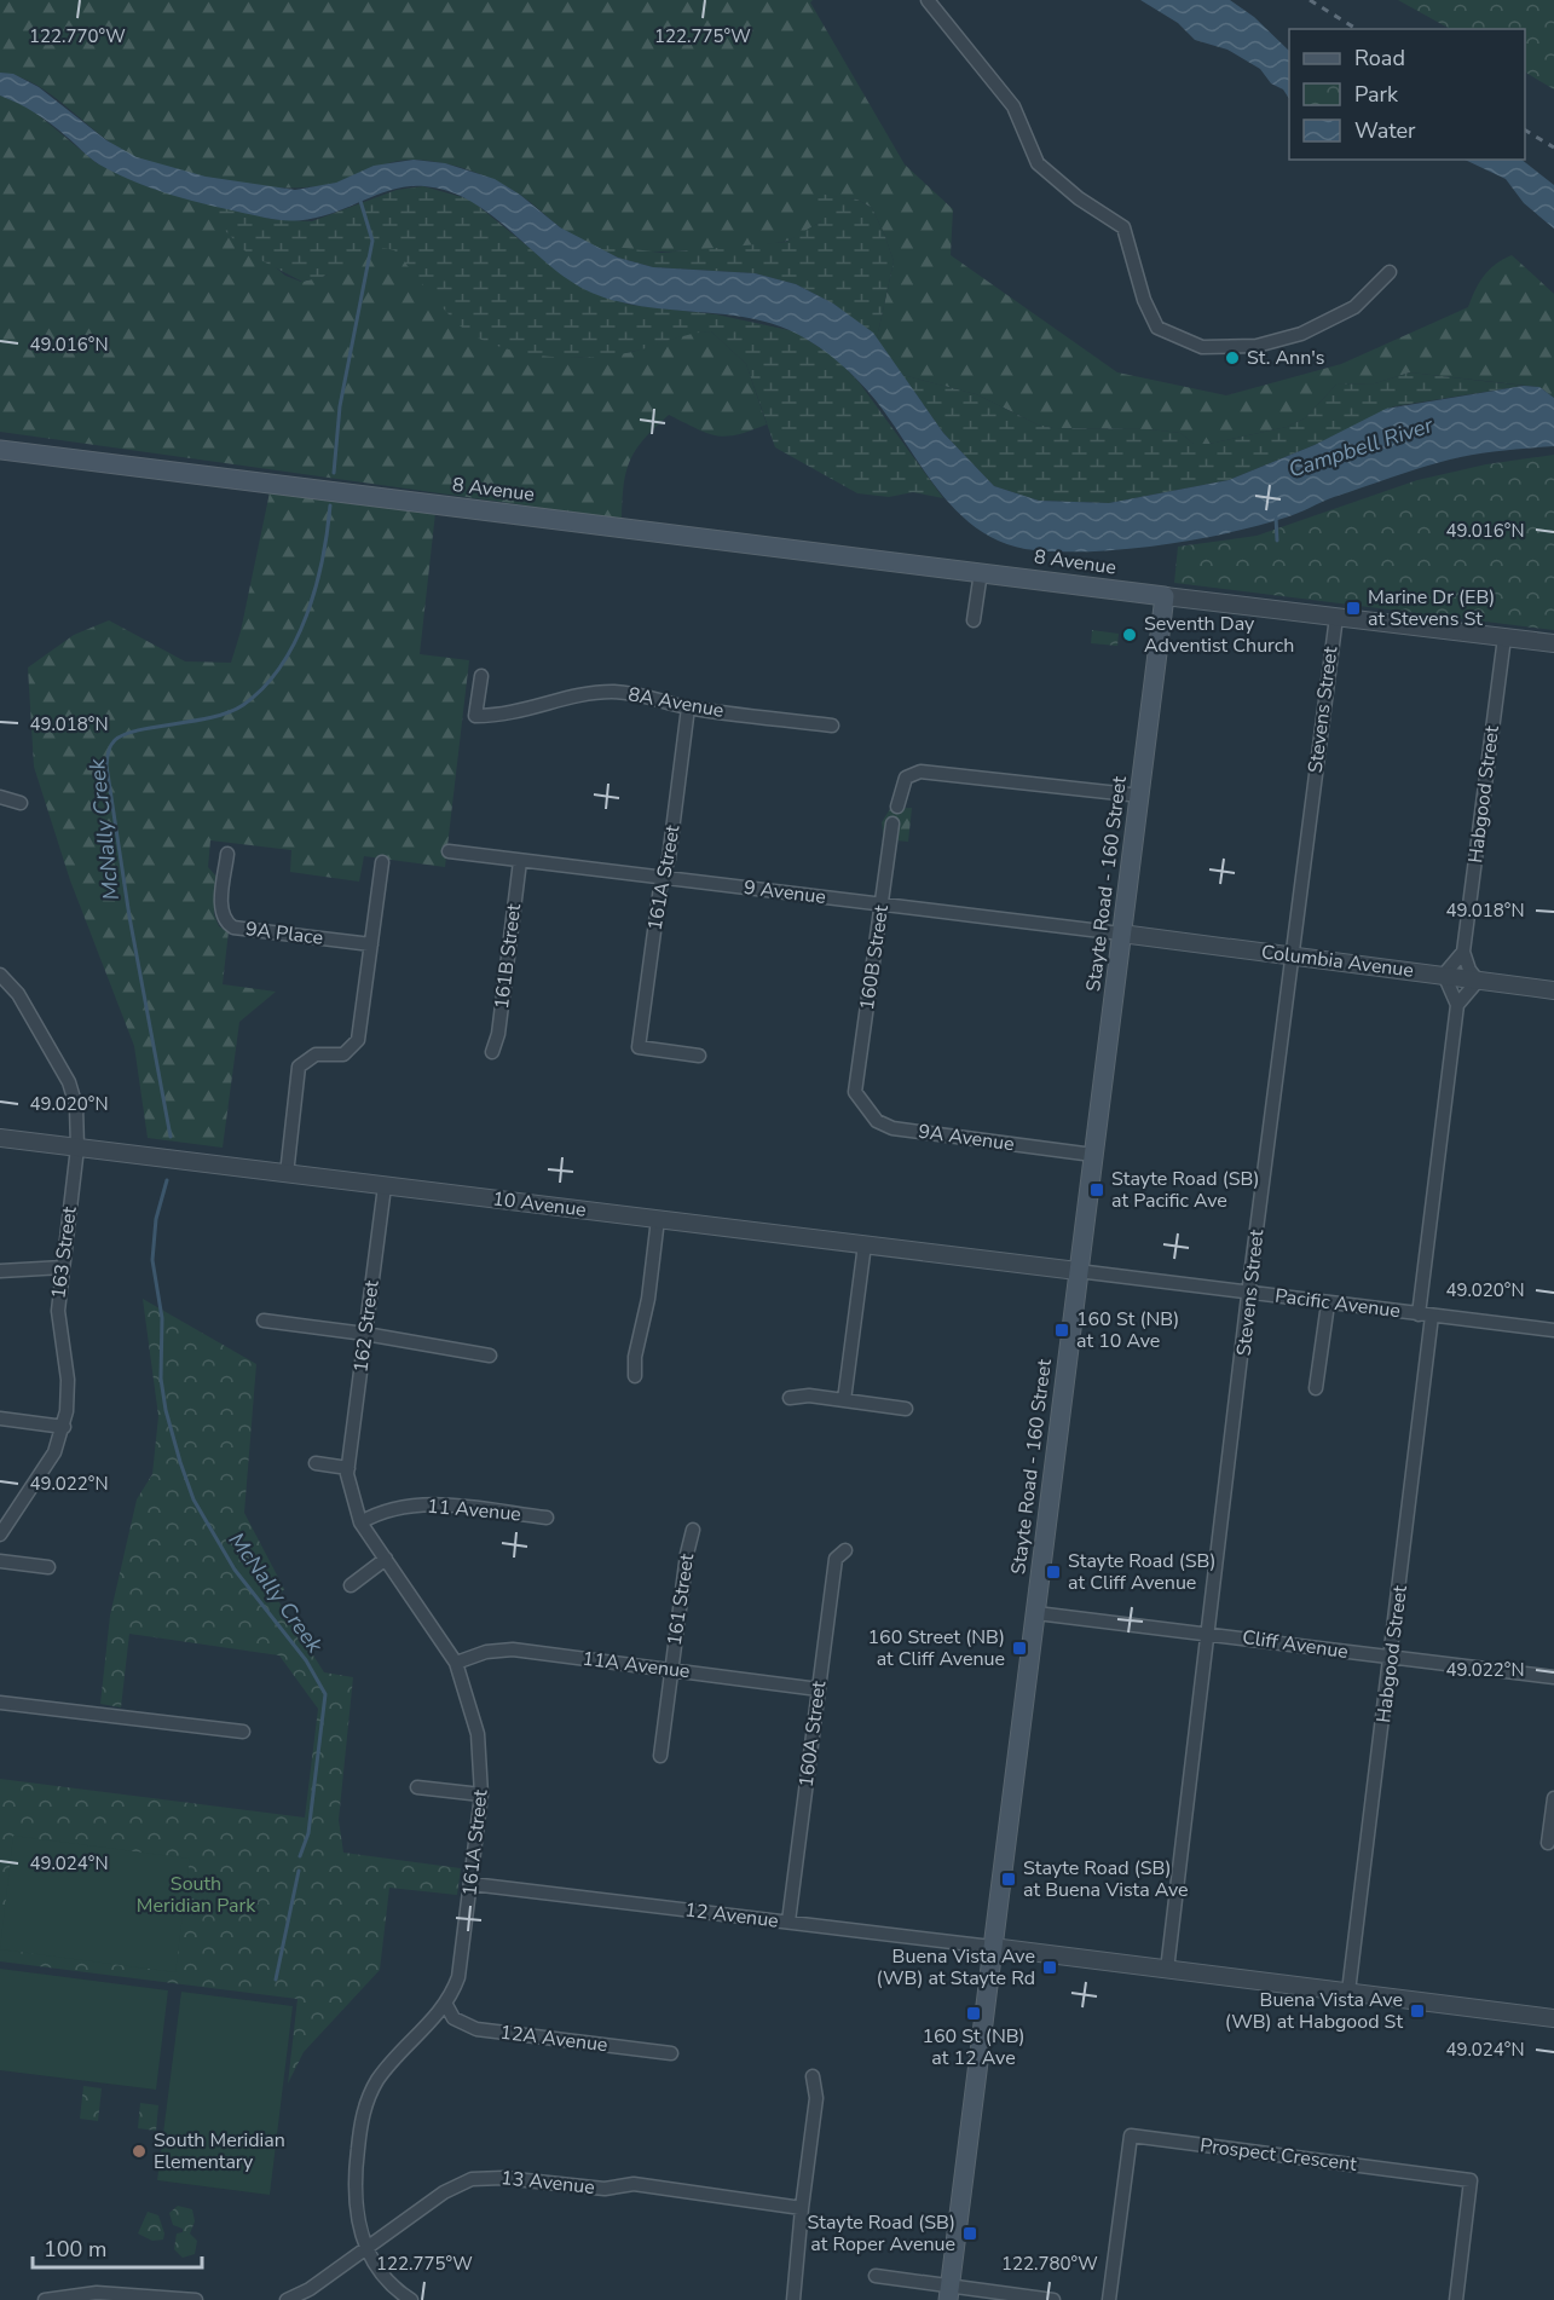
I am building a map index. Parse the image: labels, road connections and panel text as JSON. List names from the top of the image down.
{
  "streets": {
    "main road": ["8 Avenue", "Stayte Road - 160 Street"],
    "street": [
      "8A Avenue",
      "Stevens Street",
      "Habgood Street",
      "161A Street",
      "9 Avenue",
      "9A Place",
      "161B Street",
      "160B Street",
      "Columbia Avenue",
      "9A Avenue",
      "10 Avenue",
      "163 Street",
      "Pacific Avenue",
      "162 Street",
      "11 Avenue",
      "161 Street",
      "Cliff Avenue",
      "11A Avenue",
      "160A Street",
      "12 Avenue",
      "12A Avenue",
      "Prospect Crescent",
      "13 Avenue"
    ]
  },
  "crossings": [
    ["8 Avenue", "Stayte Road - 160 Street"],
    ["8A Avenue", "161A Street"],
    ["Stevens Street", "Columbia Avenue"],
    ["Stevens Street", "Pacific Avenue"],
    ["Stevens Street", "Cliff Avenue"],
    ["Habgood Street", "Pacific Avenue"],
    ["Habgood Street", "Cliff Avenue"],
    ["161A Street", "9 Avenue"],
    ["161A Street", "162 Street"],
    ["161A Street", "11 Avenue"],
    ["161A Street", "11A Avenue"],
    ["161A Street", "12 Avenue"],
    ["161A Street", "12A Avenue"],
    ["161A Street", "13 Avenue"],
    ["Stayte Road - 160 Street", "9 Avenue"],
    ["Stayte Road - 160 Street", "Columbia Avenue"],
    ["Stayte Road - 160 Street", "9A Avenue"],
    ["Stayte Road - 160 Street", "10 Avenue"],
    ["Stayte Road - 160 Street", "Pacific Avenue"],
    ["Stayte Road - 160 Street", "Cliff Avenue"],
    ["Stayte Road - 160 Street", "12 Avenue"],
    ["9 Avenue", "161B Street"],
    ["9 Avenue", "160B Street"],
    ["9 Avenue", "Columbia Avenue"],
    ["160B Street", "9A Avenue"],
    ["10 Avenue", "163 Street"],
    ["10 Avenue", "Pacific Avenue"],
    ["10 Avenue", "162 Street"],
    ["162 Street", "11 Avenue"],
    ["161 Street", "11A Avenue"],
    ["11A Avenue", "160A Street"],
    ["160A Street", "12 Avenue"]
  ],
  "water": ["Campbell River", "McNally Creek"],
  "parks": ["South Meridian Park"],
  "places": {
    "other": ["St. Ann's", "Seventh Day Adventist Church", "South Meridian Elementary"],
    "transit": [
      "Marine Dr (EB) at Stevens St",
      "Stayte Road (SB) at Pacific Ave",
      "160 St (NB) at 10 Ave",
      "Stayte Road (SB) at Cliff Avenue",
      "160 Street (NB) at Cliff Avenue",
      "Stayte Road (SB) at Buena Vista Ave",
      "Buena Vista Ave (WB) at Stayte Rd",
      "Buena Vista Ave (WB) at Habgood St",
      "160 St (NB) at 12 Ave",
      "Stayte Road (SB) at Roper Avenue"
    ]
  },
  "legend": ["Road", "Park", "Water"],
  "scale_bar": "100 m",
  "coordinates": [
    "122.770°W",
    "122.775°W",
    "49.016°N",
    "49.018°N",
    "49.020°N",
    "49.022°N",
    "49.024°N",
    "122.780°W"
  ]
}
